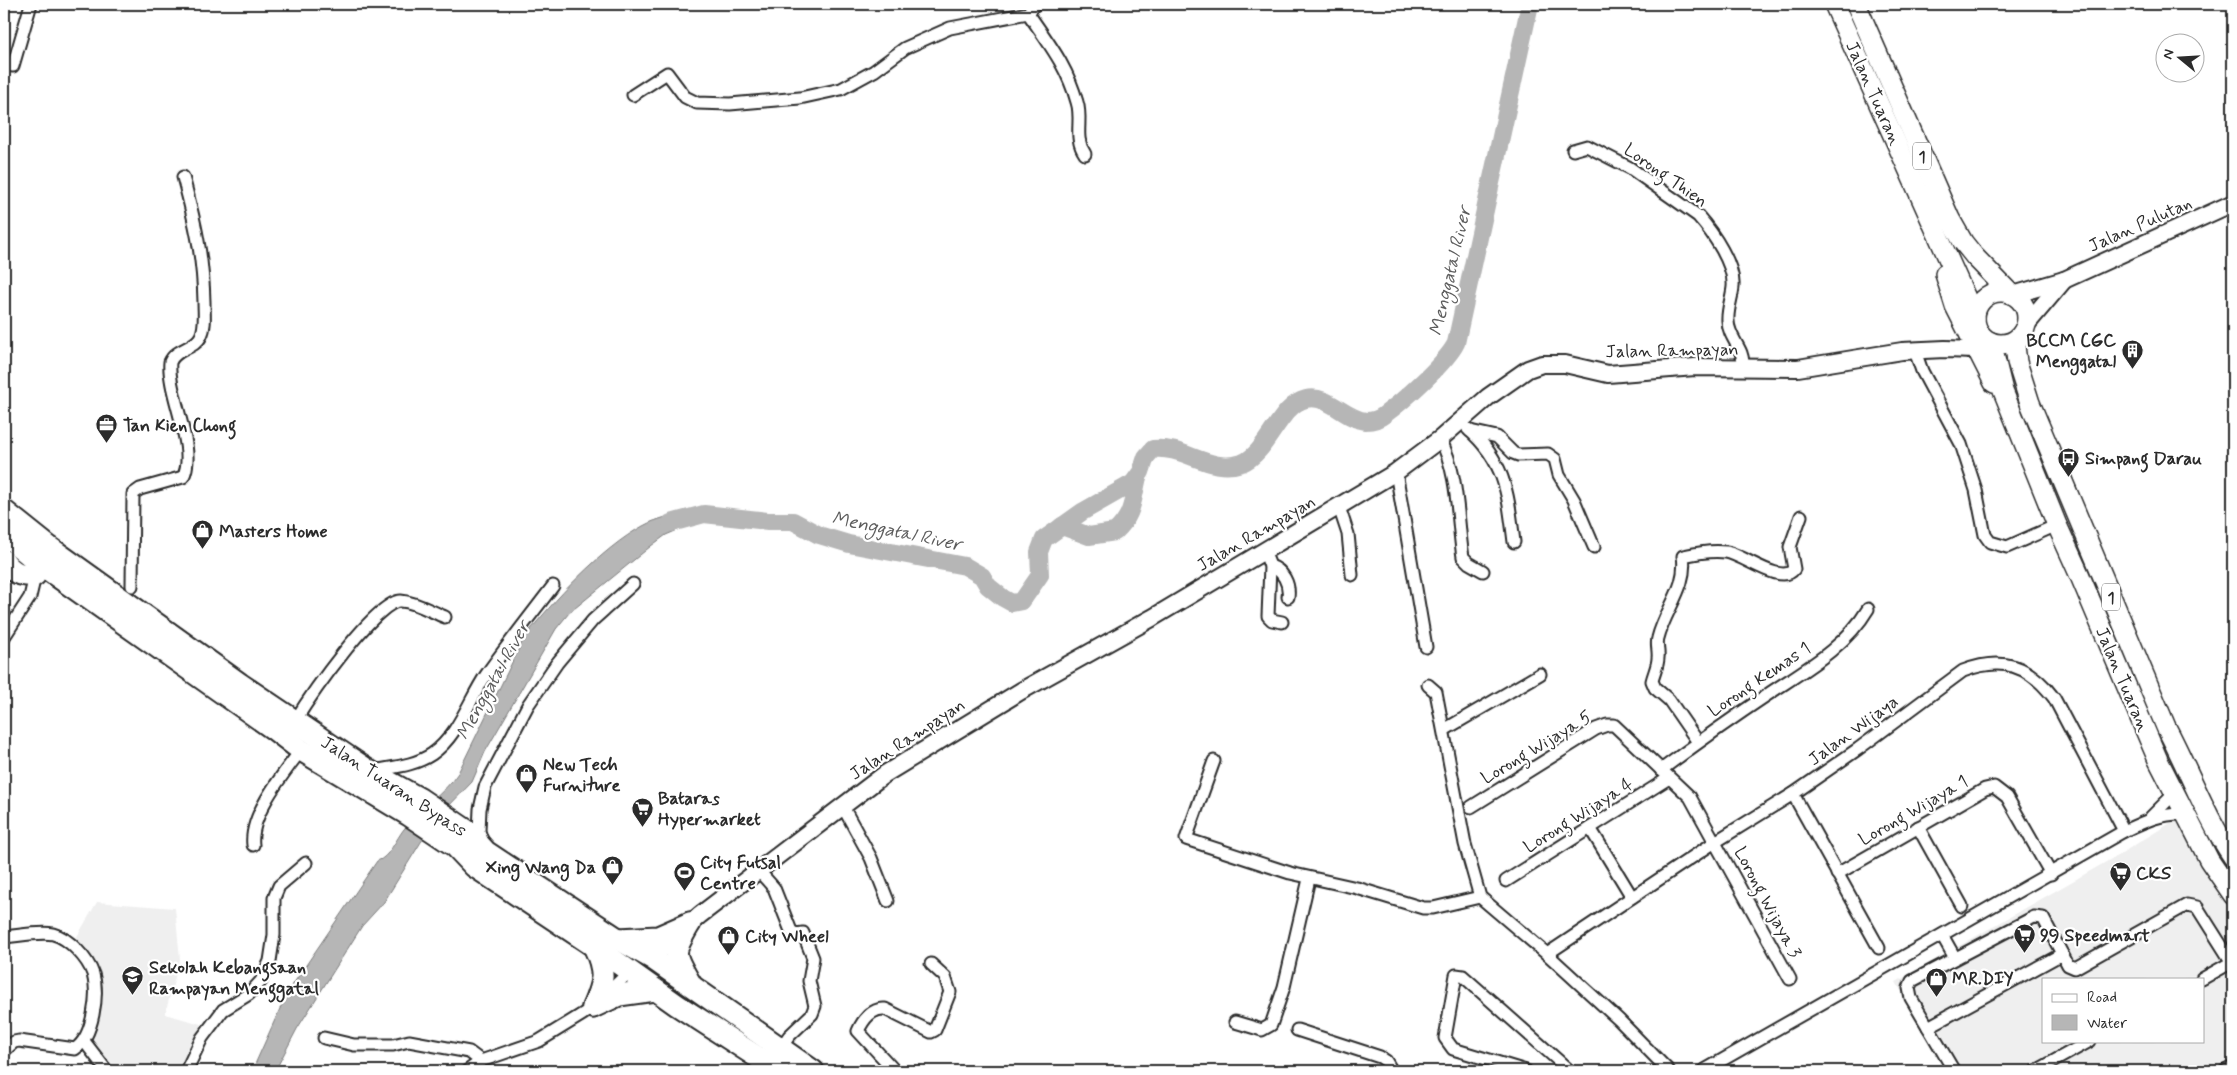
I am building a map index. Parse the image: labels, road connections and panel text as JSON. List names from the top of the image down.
{
  "streets": {
    "highway": ["Jalan Tuaran Bypass"],
    "main road": ["Jalan Tuaran", "1"],
    "street": [
      "Lorong Thien",
      "Jalan Pulutan",
      "Jalan Rampayan",
      "Lorong Kemas 1",
      "Jalan Wijaya",
      "Lorong Wijaya 5",
      "Lorong Wijaya 1",
      "Lorong Wijaya 4",
      "Lorong Wijaya 3"
    ]
  },
  "crossings": [
    ["Jalan Tuaran", "1"],
    ["Jalan Tuaran", "Jalan Pulutan"],
    ["Jalan Tuaran", "Jalan Rampayan"],
    ["1", "Jalan Pulutan"],
    ["1", "Jalan Rampayan"],
    ["Lorong Thien", "Jalan Rampayan"],
    ["Jalan Pulutan", "Jalan Rampayan"],
    ["Jalan Rampayan", "Jalan Tuaran Bypass"],
    ["Lorong Kemas 1", "Lorong Wijaya 5"],
    ["Lorong Kemas 1", "Lorong Wijaya 4"],
    ["Jalan Wijaya", "Lorong Wijaya 5"],
    ["Jalan Wijaya", "Lorong Wijaya 3"],
    ["Lorong Wijaya 5", "Lorong Wijaya 4"],
    ["Lorong Wijaya 5", "Lorong Wijaya 3"]
  ],
  "water": ["Menggatal River"],
  "places": {
    "building": ["BCCM CGC Menggatal"],
    "office": ["Tan Kien Chong"],
    "bus stop": ["Simpang Darau"],
    "shop": [
      "Masters Home",
      "New Tech Furniture",
      "Xing Wang Da",
      "City Wheel",
      "MR.DIY"
    ],
    "supermarket": ["Bataras Hypermarket", "CKS", "99 Speedmart"],
    "sports": ["City Futsal Centre"],
    "school or university": ["Sekolah Kebangsaan Rampayan Menggatal"]
  },
  "legend": ["Road", "Water"],
  "north": "left"
}
